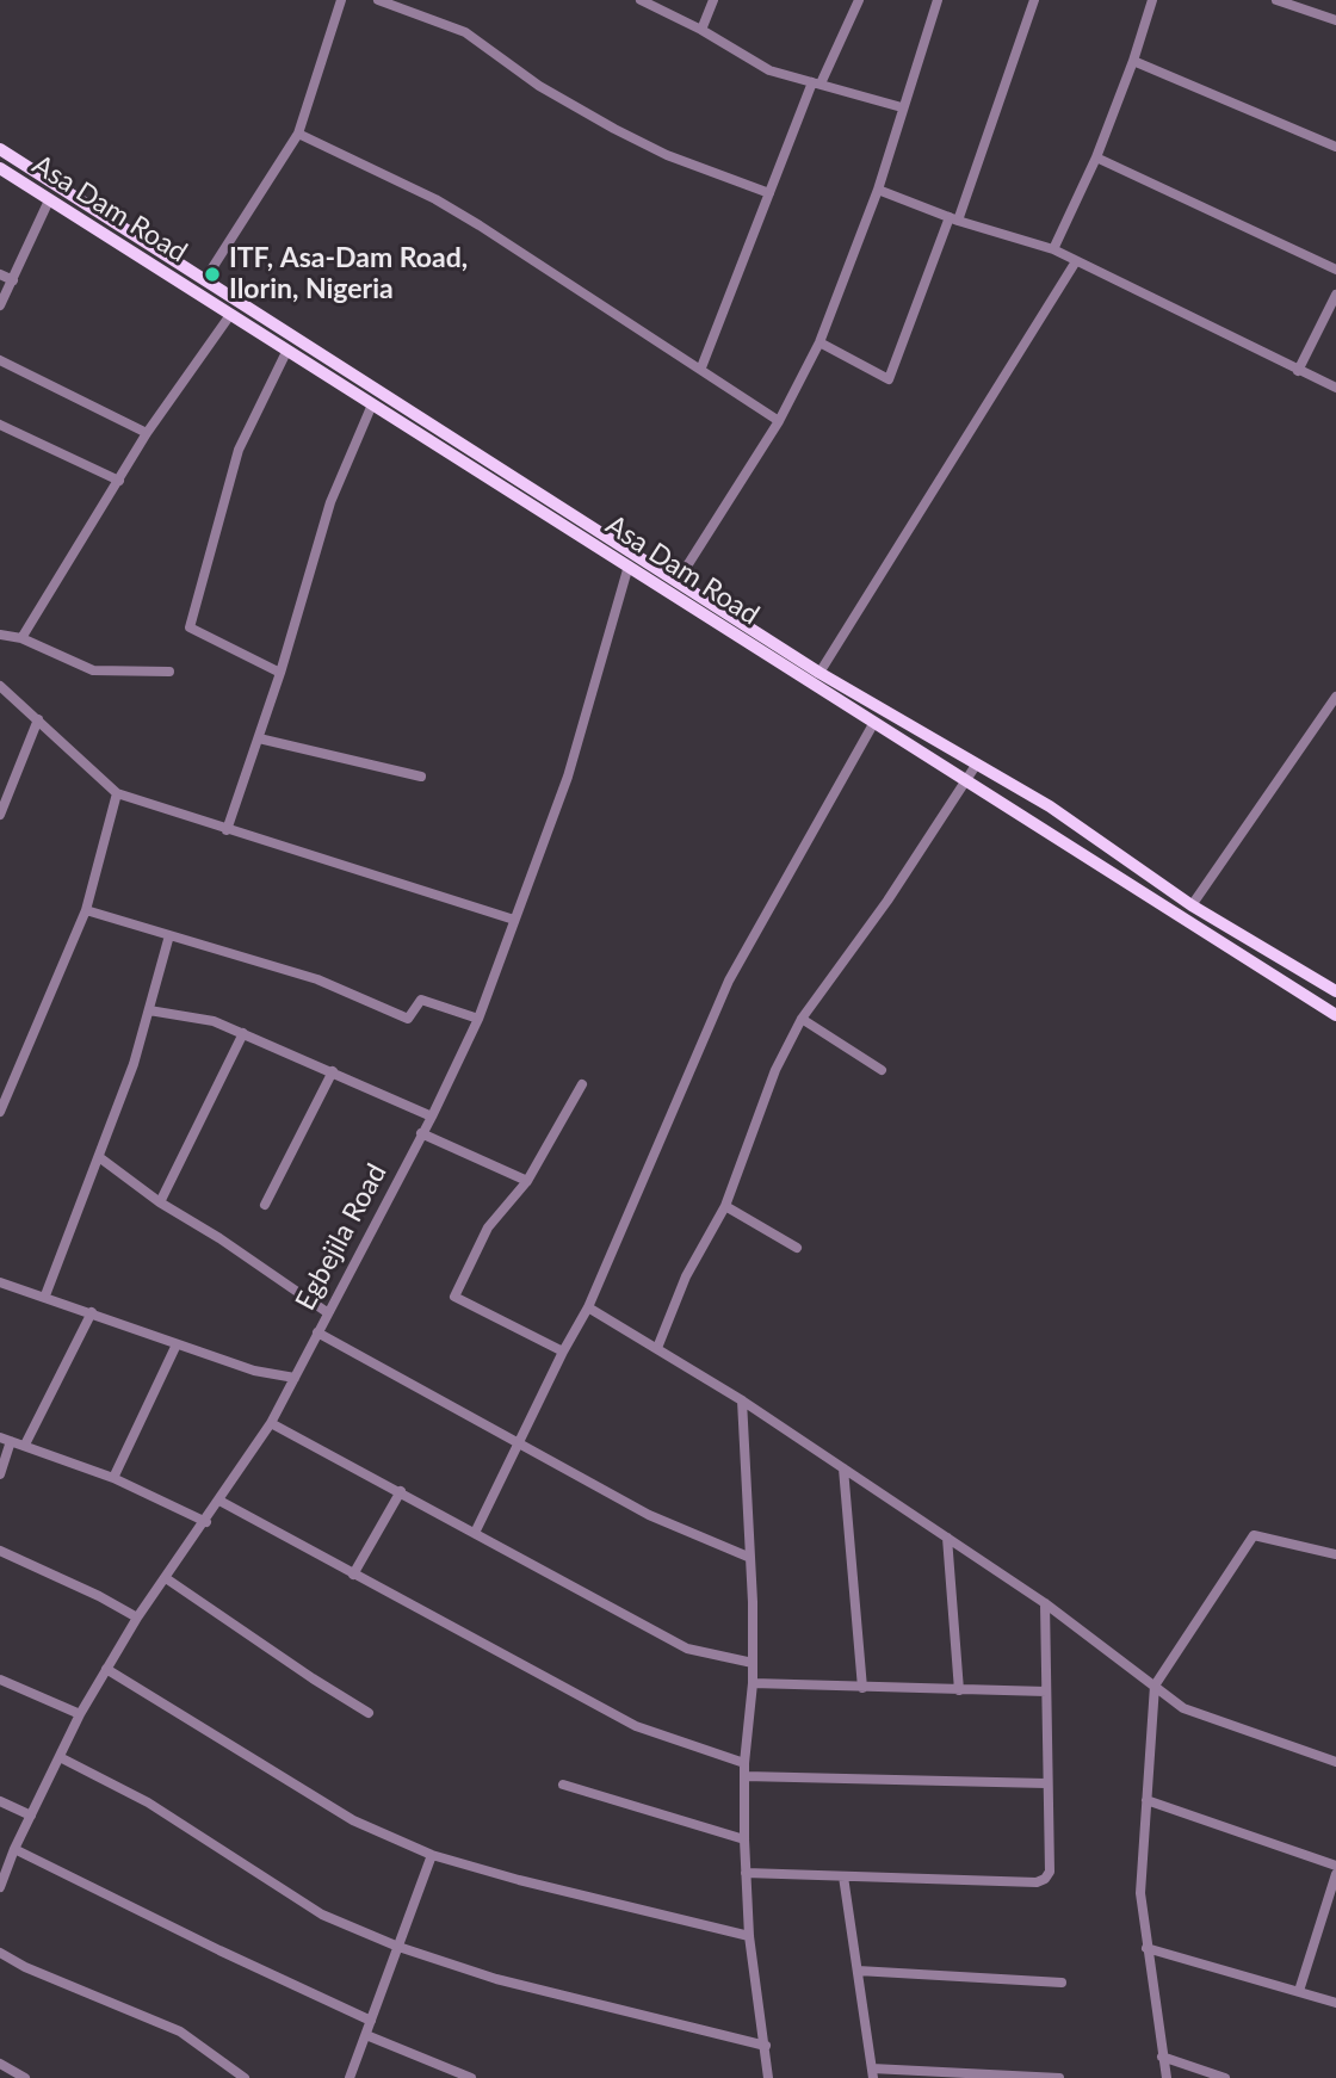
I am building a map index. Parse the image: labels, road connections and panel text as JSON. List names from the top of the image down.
{
  "streets": {
    "main road": ["Asa Dam Road"],
    "street": ["Egbejila Road"]
  },
  "crossings": [
    ["Asa Dam Road", "Egbejila Road"]
  ],
  "places": ["ITF, Asa-Dam Road, Ilorin, Nigeria"]
}
